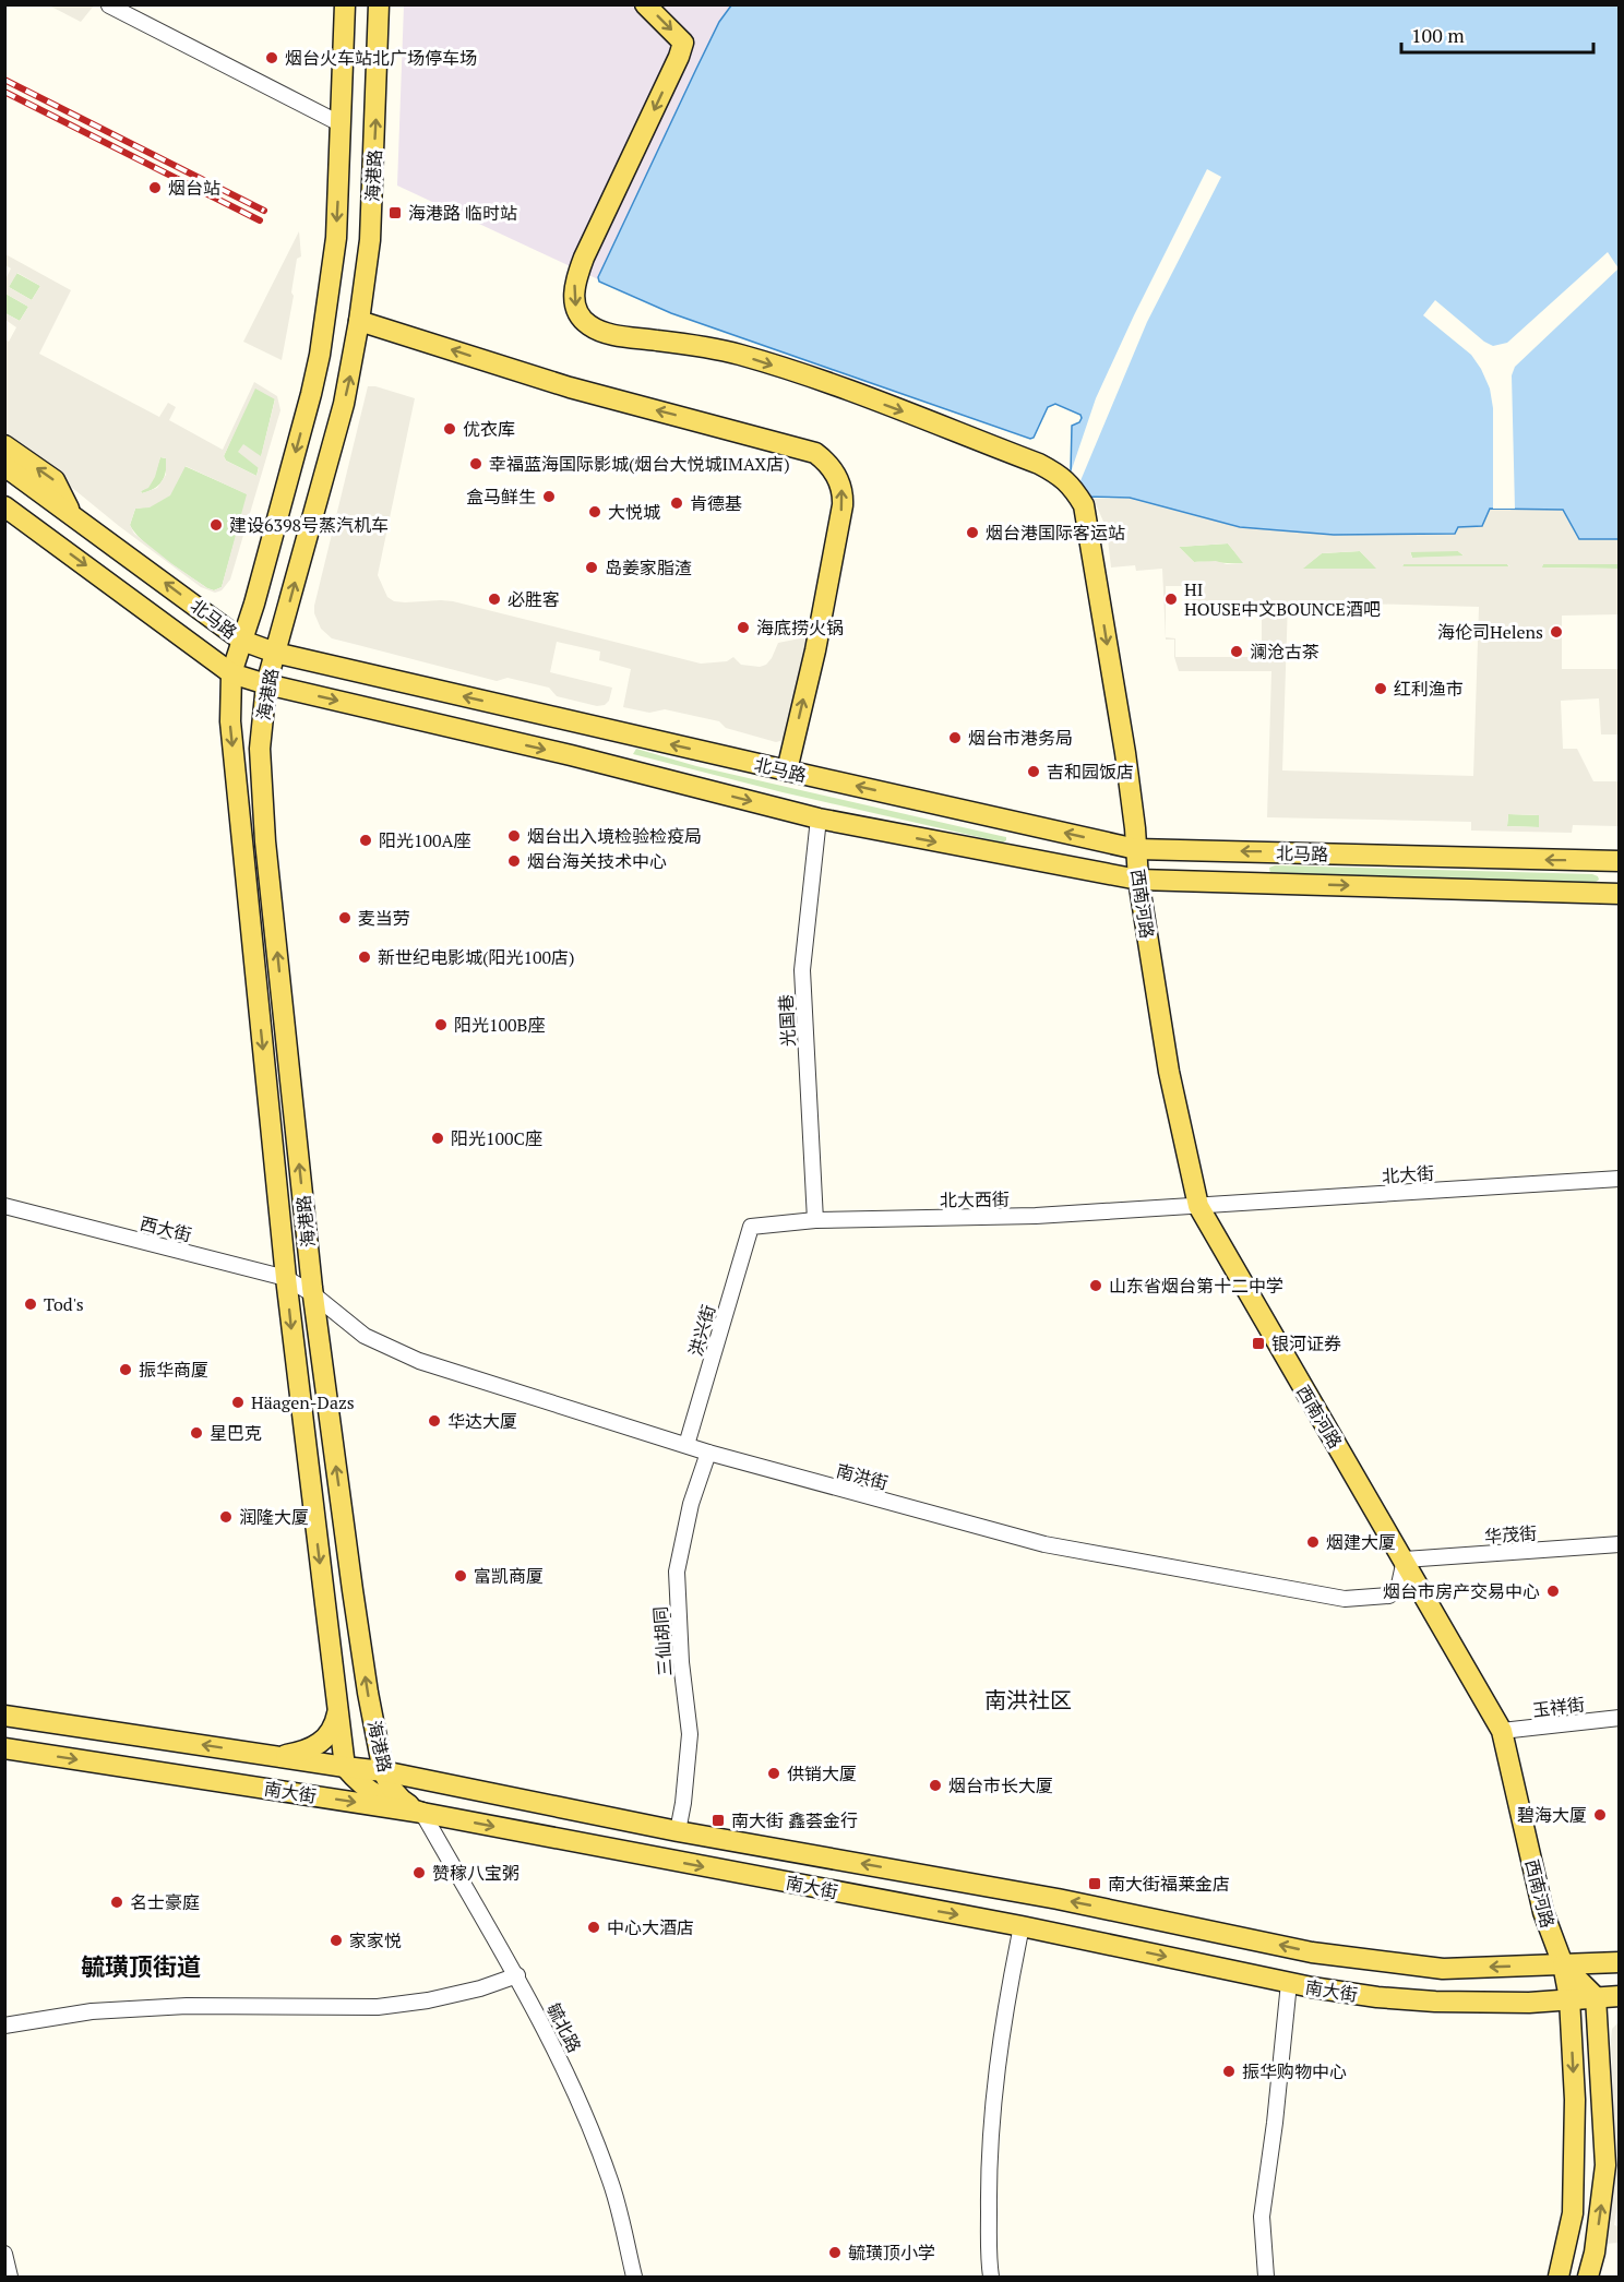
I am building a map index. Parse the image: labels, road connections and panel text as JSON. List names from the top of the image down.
{
  "streets": {
    "main road": [
      "海港路",
      "北马路",
      "西南河路",
      "南大街"
    ],
    "street": [
      "光国巷",
      "北大街",
      "北大西街",
      "西大街",
      "洪兴街",
      "南洪街",
      "华茂街",
      "三仙胡同",
      "玉祥街",
      "毓北路"
    ]
  },
  "crossings": [
    ["海港路", "北马路"],
    ["海港路", "西大街"],
    ["海港路", "南洪街"],
    ["海港路", "南大街"],
    ["海港路", "毓北路"],
    ["北马路", "西南河路"],
    ["北马路", "光国巷"],
    ["西南河路", "北大街"],
    ["西南河路", "北大西街"],
    ["西南河路", "南洪街"],
    ["西南河路", "华茂街"],
    ["西南河路", "玉祥街"],
    ["西南河路", "南大街"],
    ["光国巷", "北大西街"],
    ["北大街", "北大西街"],
    ["北大西街", "洪兴街"],
    ["西大街", "南洪街"],
    ["洪兴街", "南洪街"],
    ["南洪街", "华茂街"],
    ["南洪街", "三仙胡同"],
    ["三仙胡同", "南大街"],
    ["南大街", "毓北路"]
  ],
  "districts": ["南洪社区", "毓璜顶街道"],
  "places": {
    "other": [
      "烟台火车站北广场停车场",
      "烟台站",
      "优衣库",
      "幸福蓝海国际影城(烟台大悦城IMAX店)",
      "盒马鲜生",
      "肯德基",
      "大悦城",
      "建设6398号蒸汽机车",
      "烟台港国际客运站",
      "岛姜家脂渣",
      "必胜客",
      "HI HOUSE中文BOUNCE酒吧",
      "海底捞火锅",
      "海伦司Helens",
      "澜沧古茶",
      "红利渔市",
      "烟台市港务局",
      "吉和园饭店",
      "烟台出入境检验检疫局",
      "阳光100A座",
      "烟台海关技术中心",
      "麦当劳",
      "新世纪电影城(阳光100店)",
      "阳光100B座",
      "阳光100C座",
      "山东省烟台第十二中学",
      "Tod's",
      "振华商厦",
      "Häagen-Dazs",
      "华达大厦",
      "星巴克",
      "润隆大厦",
      "烟建大厦",
      "富凯商厦",
      "烟台市房产交易中心",
      "供销大厦",
      "烟台市长大厦",
      "碧海大厦",
      "赞稼八宝粥",
      "名士豪庭",
      "中心大酒店",
      "家家悦",
      "振华购物中心",
      "毓璜顶小学"
    ],
    "transit": [
      "海港路 临时站",
      "银河证券",
      "南大街 鑫荟金行",
      "南大街福莱金店"
    ]
  },
  "scale_bar": "100 m"
}
